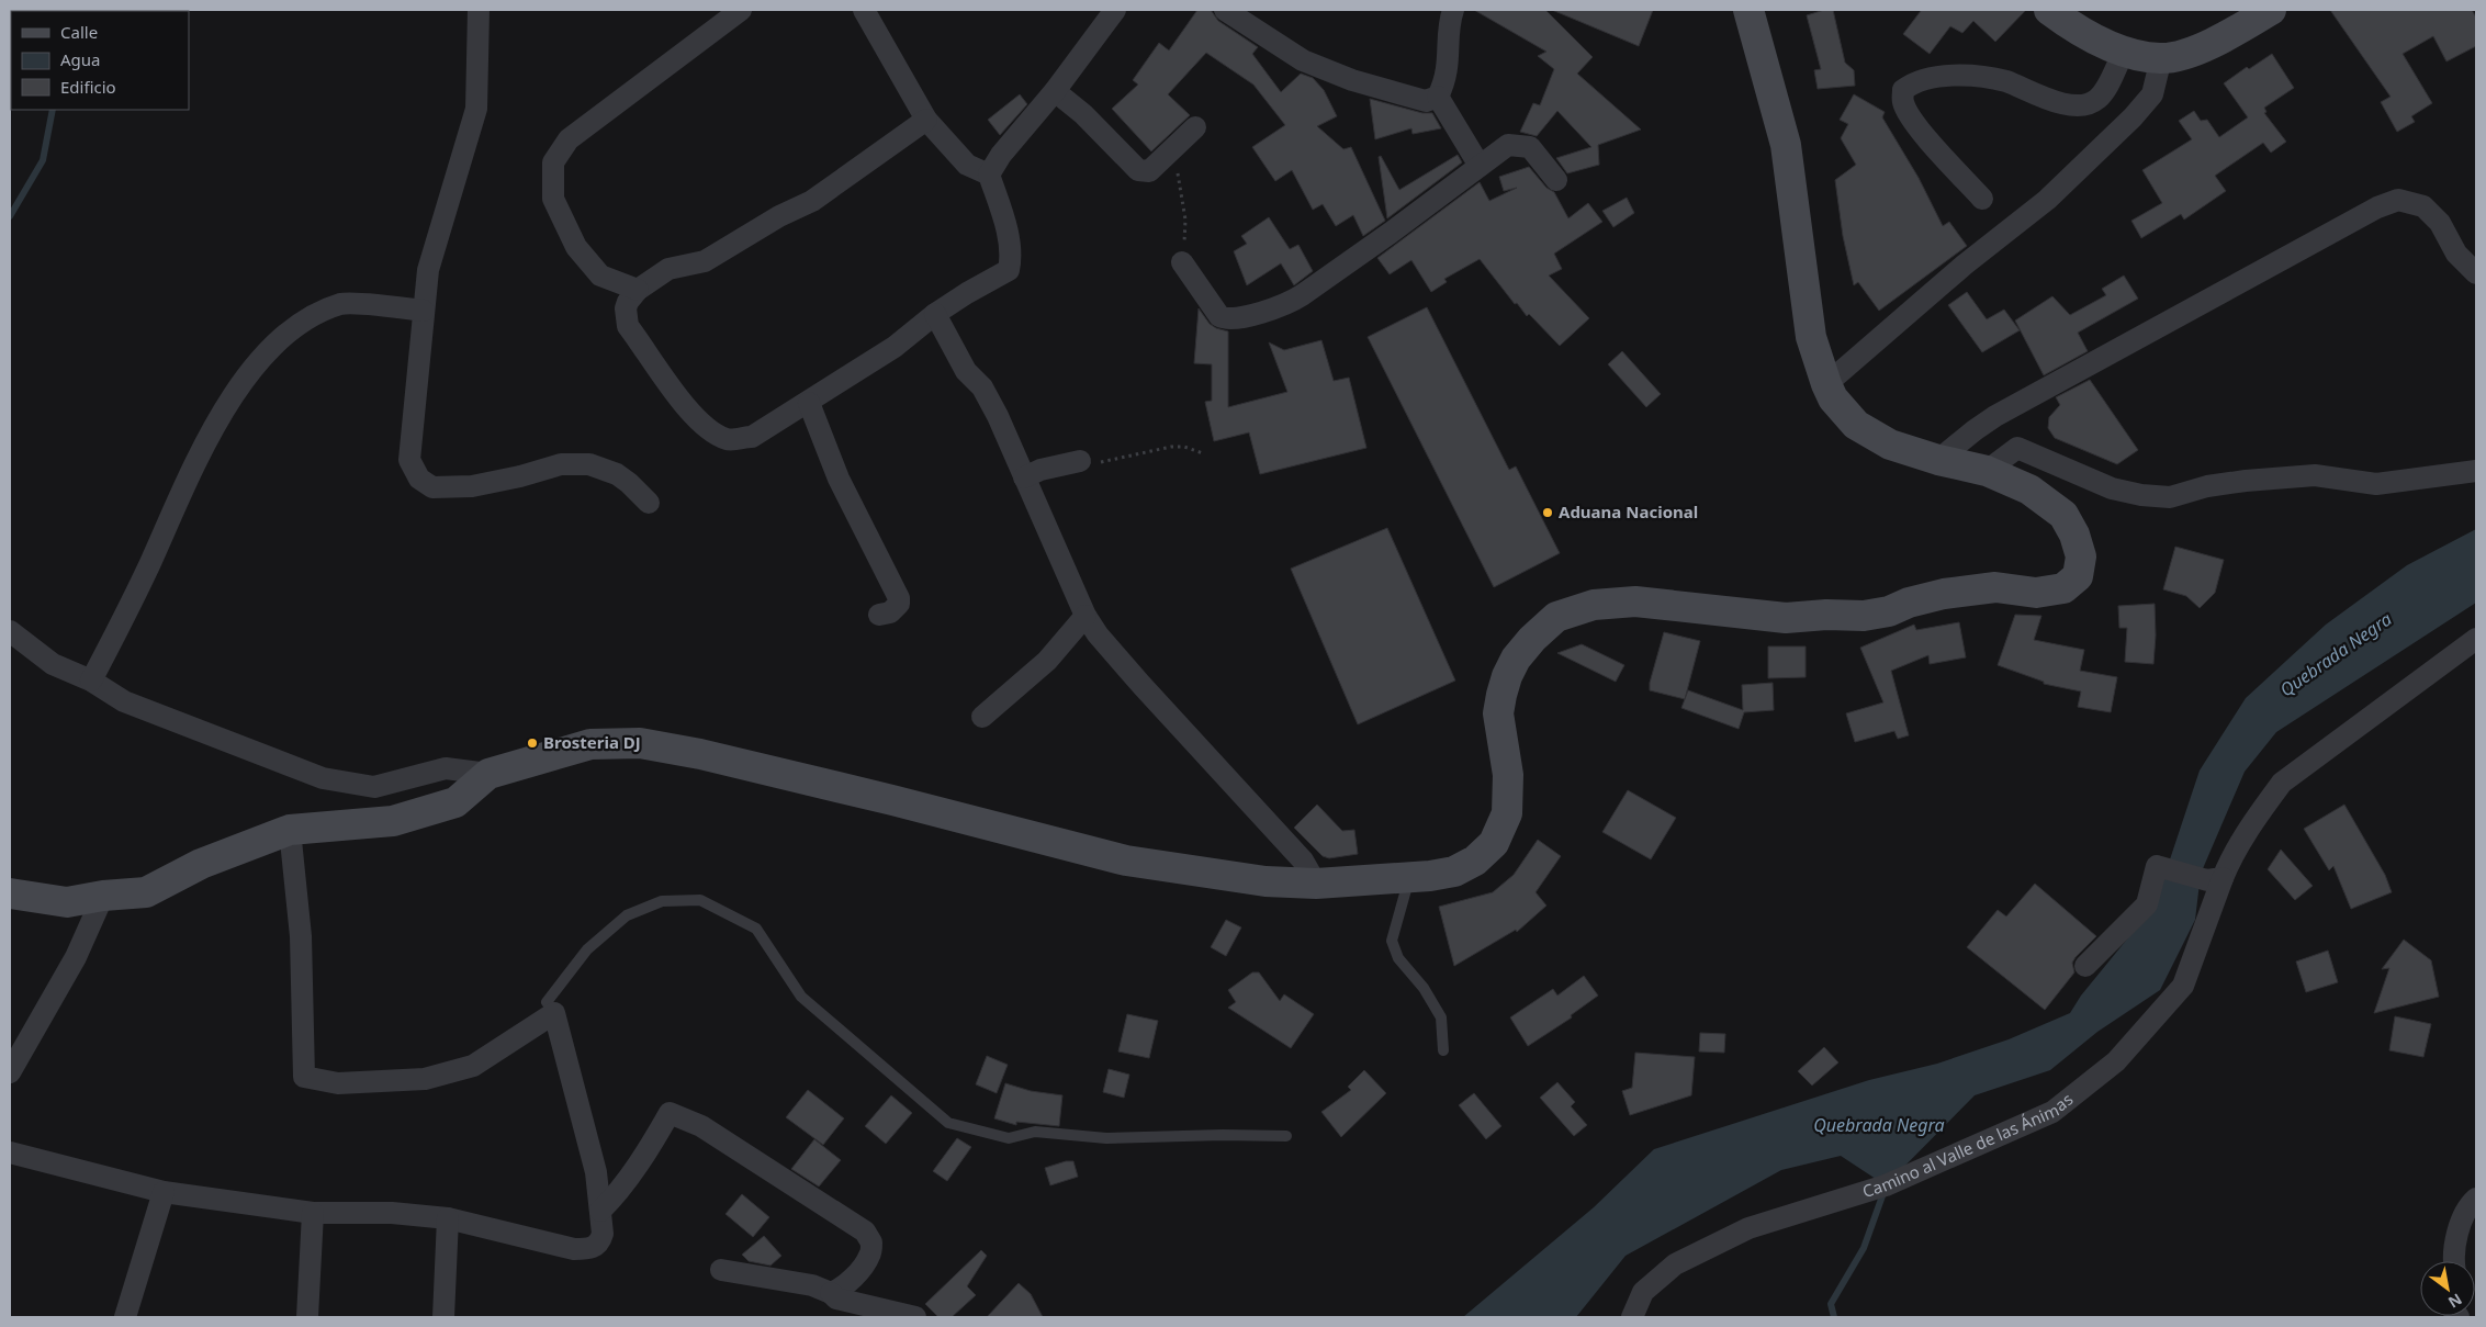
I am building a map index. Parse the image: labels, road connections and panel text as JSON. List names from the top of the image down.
{
  "streets": {
    "street": ["Camino al Valle de las Ánimas"]
  },
  "water": ["Quebrada Negra"],
  "places": ["Aduana Nacional", "Brosteria DJ"],
  "legend": ["Calle", "Agua", "Edificio"],
  "north": "bottom right"
}
